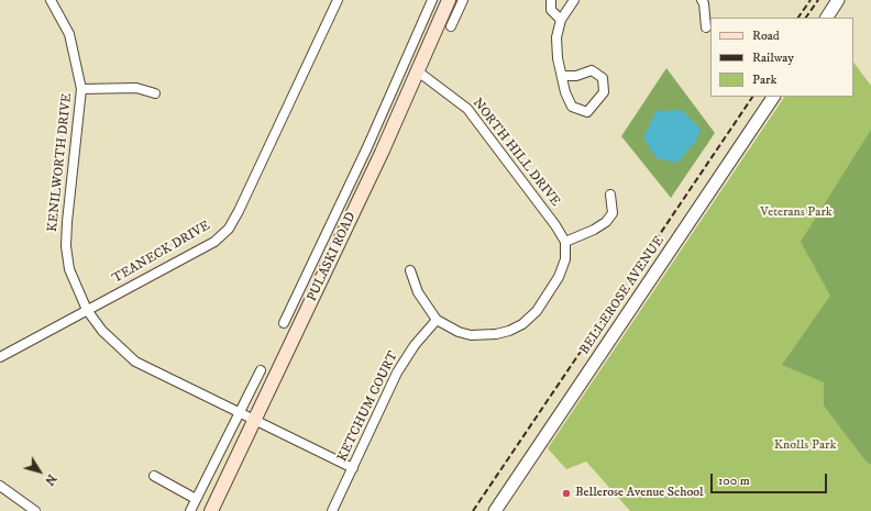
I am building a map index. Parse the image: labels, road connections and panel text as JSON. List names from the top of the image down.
{
  "streets": {
    "main road": ["PULASKI ROAD"],
    "street": [
      "NORTH HILL DRIVE",
      "KENILWORTH DRIVE",
      "TEANECK DRIVE",
      "BELLEROSE AVENUE",
      "KETCHUM COURT"
    ]
  },
  "crossings": [
    ["NORTH HILL DRIVE", "PULASKI ROAD"],
    ["KENILWORTH DRIVE", "TEANECK DRIVE"],
    ["KENILWORTH DRIVE", "PULASKI ROAD"],
    ["KENILWORTH DRIVE", "KETCHUM COURT"]
  ],
  "parks": ["Veterans Park", "Knolls Park"],
  "places": ["Bellerose Avenue School"],
  "legend": ["Road", "Railway", "Park"],
  "scale_bar": "100 m",
  "north": "bottom right"
}
